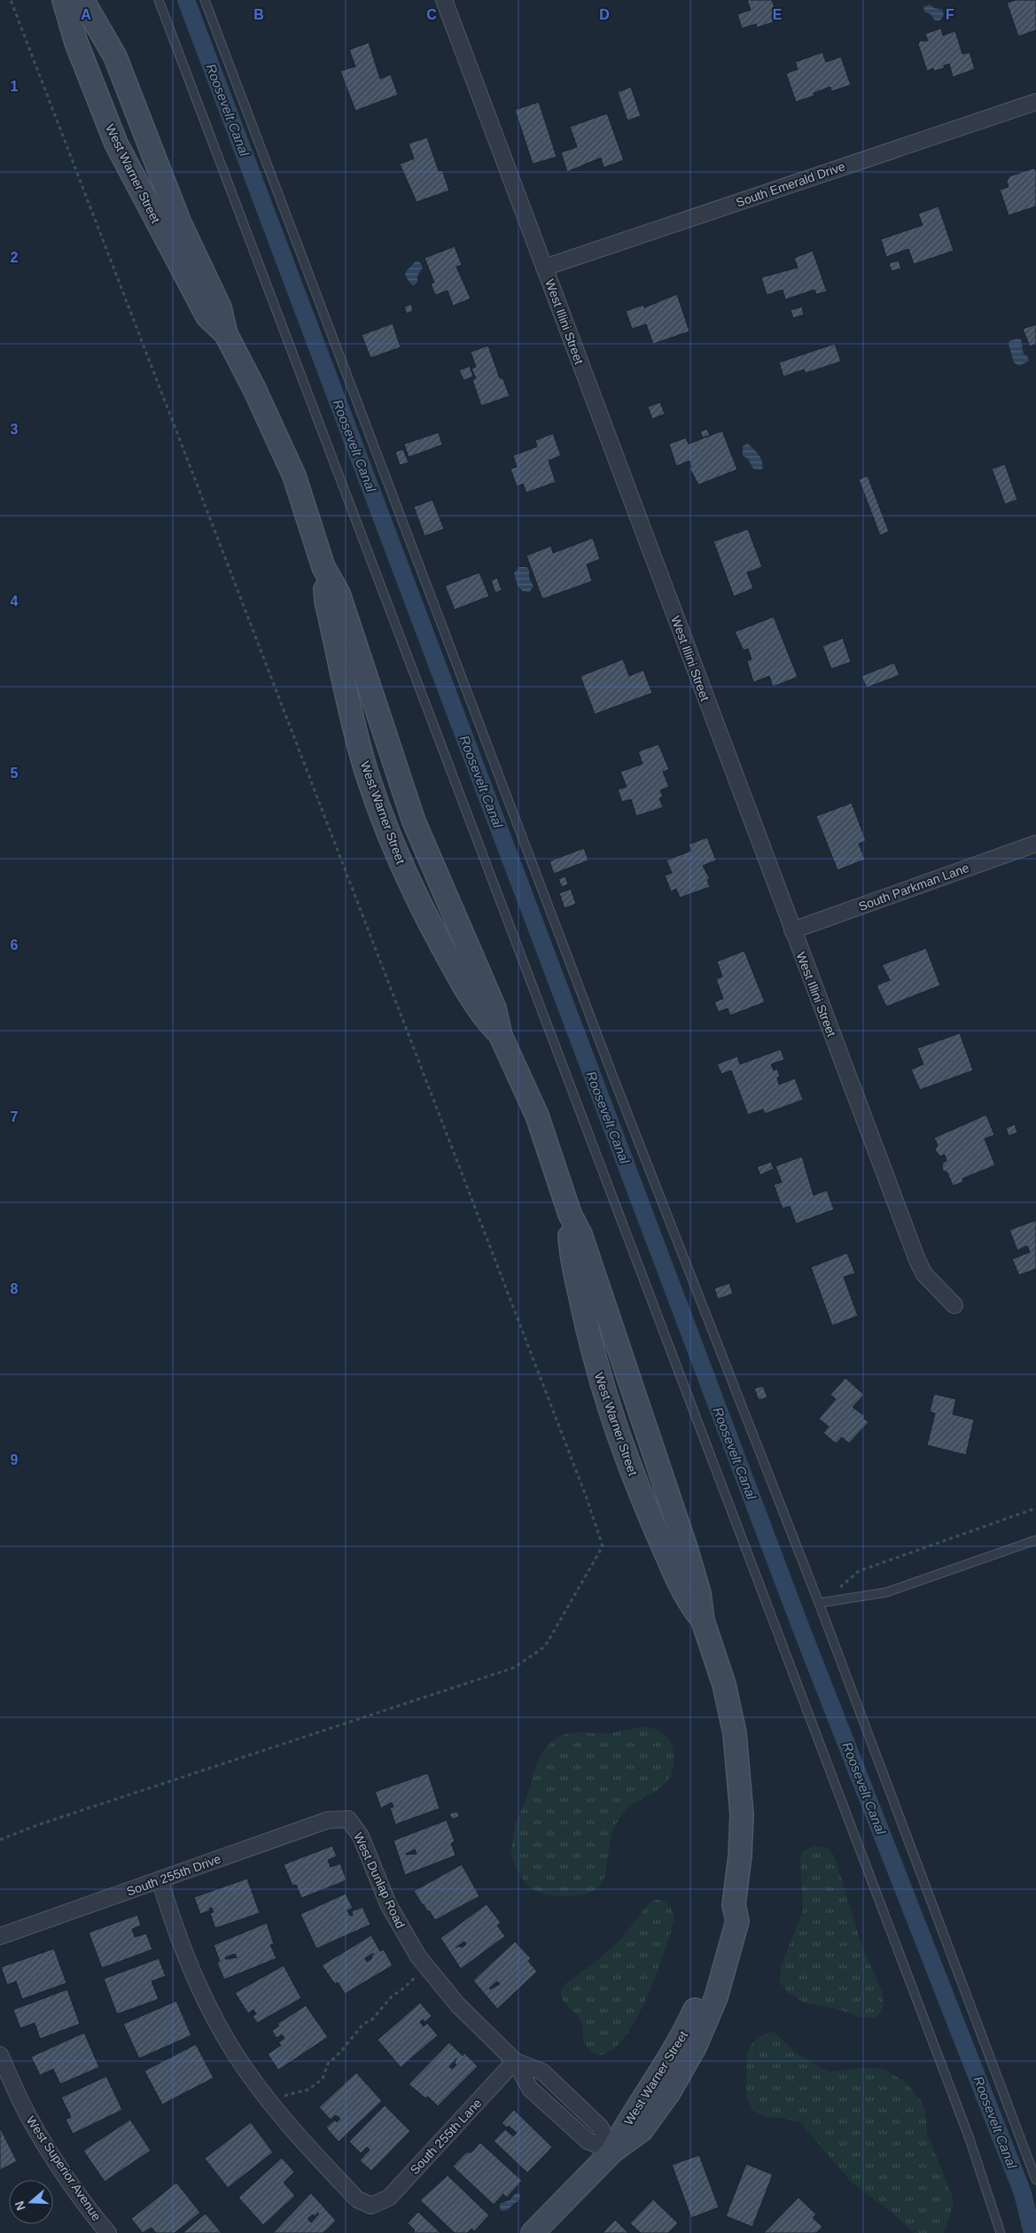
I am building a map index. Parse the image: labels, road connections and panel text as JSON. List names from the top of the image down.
{
  "streets": {
    "street": [
      "West Warner Street",
      "South Emerald Drive",
      "West Illini Street",
      "South Parkman Lane",
      "South 255th Drive",
      "West Dunlap Road",
      "South 255th Lane",
      "West Superior Avenue"
    ]
  },
  "crossings": [
    ["West Warner Street", "West Dunlap Road"],
    ["South Emerald Drive", "West Illini Street"],
    ["West Illini Street", "South Parkman Lane"],
    ["South 255th Drive", "West Dunlap Road"],
    ["South 255th Drive", "South 255th Lane"],
    ["West Dunlap Road", "South 255th Lane"]
  ],
  "water": ["Roosevelt Canal"],
  "north": "left",
  "grid": {
    "columns": [
      "A",
      "B",
      "C",
      "D",
      "E",
      "F"
    ],
    "rows": [
      "1",
      "2",
      "3",
      "4",
      "5",
      "6",
      "7",
      "8",
      "9"
    ]
  }
}
